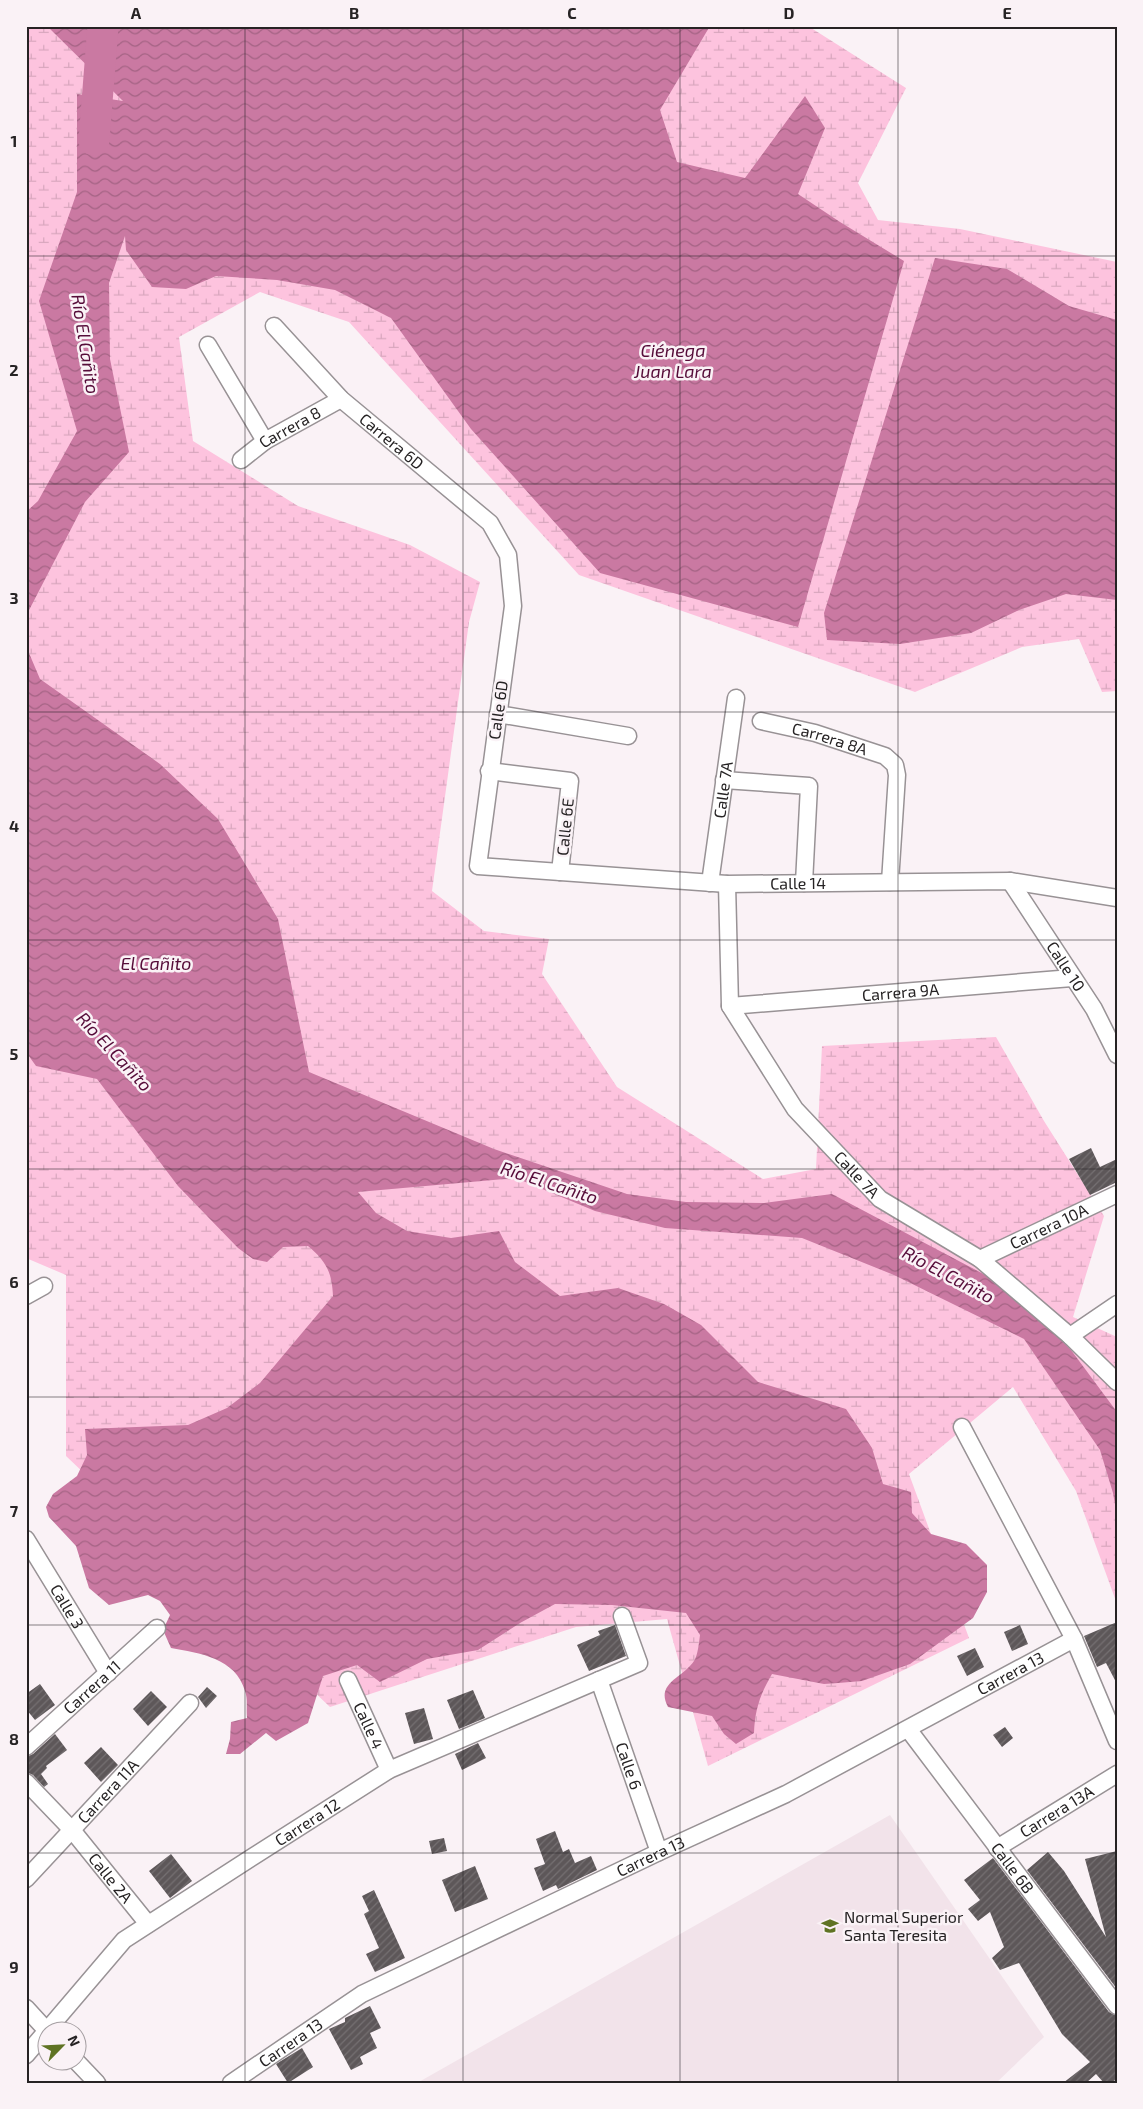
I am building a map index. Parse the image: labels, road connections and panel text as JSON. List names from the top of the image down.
{
  "streets": {
    "street": [
      "Carrera 8",
      "Carrera 6D",
      "Calle 6D",
      "Carrera 8A",
      "Calle 7A",
      "Calle 6E",
      "Calle 14",
      "Calle 10",
      "Carrera 9A",
      "Carrera 10A",
      "Calle 3",
      "Carrera 13",
      "Carrera 11",
      "Calle 4",
      "Calle 6",
      "Carrera 11A",
      "Carrera 13A",
      "Carrera 12",
      "Calle 6B",
      "Calle 2A"
    ]
  },
  "crossings": [
    ["Carrera 8", "Carrera 6D"],
    ["Carrera 6D", "Calle 6D"],
    ["Calle 6D", "Calle 6E"],
    ["Calle 6D", "Calle 14"],
    ["Carrera 8A", "Calle 14"],
    ["Calle 7A", "Calle 14"],
    ["Calle 7A", "Carrera 9A"],
    ["Calle 7A", "Carrera 10A"],
    ["Calle 6E", "Calle 14"],
    ["Calle 14", "Calle 10"],
    ["Calle 10", "Carrera 9A"],
    ["Calle 3", "Carrera 11"],
    ["Carrera 13", "Calle 6"],
    ["Carrera 13", "Calle 6B"],
    ["Calle 4", "Carrera 12"],
    ["Calle 6", "Carrera 12"],
    ["Carrera 11A", "Calle 2A"],
    ["Carrera 13A", "Calle 6B"],
    ["Carrera 12", "Calle 2A"]
  ],
  "water": ["Río El Cañito", "Ciénega Juan Lara", "El Cañito"],
  "places": {
    "school or university": ["Normal Superior Santa Teresita"]
  },
  "north": "top right",
  "grid": {
    "columns": [
      "A",
      "B",
      "C",
      "D",
      "E"
    ],
    "rows": [
      "1",
      "2",
      "3",
      "4",
      "5",
      "6",
      "7",
      "8",
      "9"
    ]
  }
}
